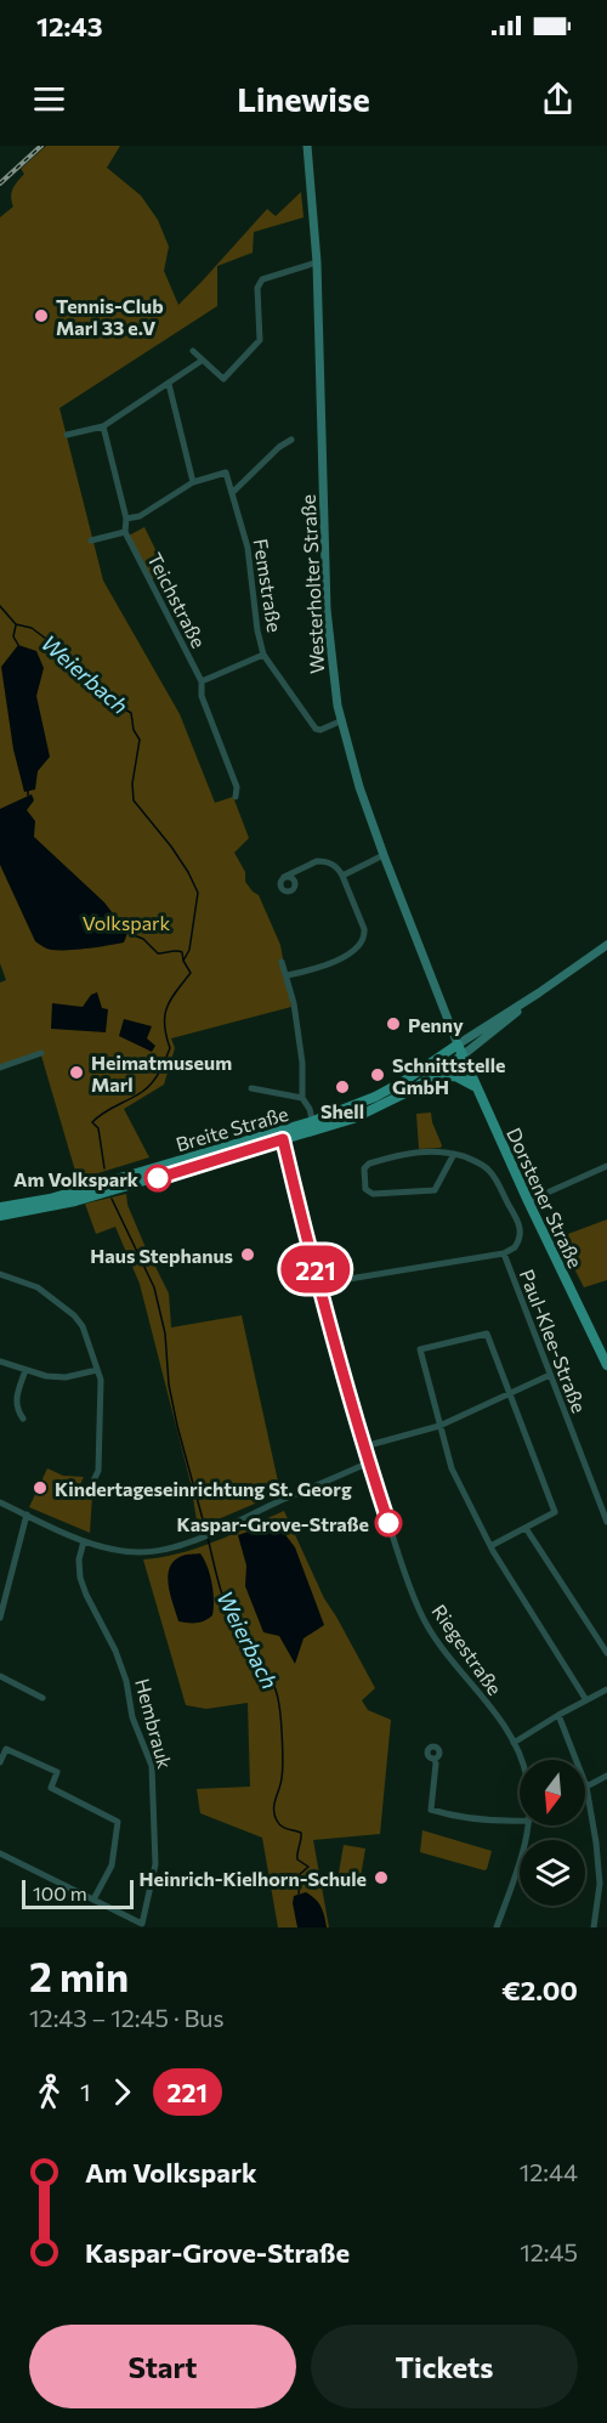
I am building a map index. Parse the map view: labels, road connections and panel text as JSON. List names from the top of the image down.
{
  "streets": {
    "main road": ["Westerholter Straße", "Breite Straße", "Dorstener Straße"],
    "street": [
      "Femstraße",
      "Teichstraße",
      "Paul-Klee-Straße",
      "Riegestraße",
      "Hembrauk"
    ]
  },
  "crossings": [
    ["Westerholter Straße", "Femstraße"],
    ["Westerholter Straße", "Breite Straße"],
    ["Westerholter Straße", "Dorstener Straße"],
    ["Breite Straße", "Dorstener Straße"],
    ["Breite Straße", "Riegestraße"]
  ],
  "water": ["Weierbach"],
  "parks": ["Volkspark"],
  "places": [
    "Tennis-Club Marl 33 e.V",
    "Penny",
    "Heimatmuseum Marl",
    "Schnittstelle GmbH",
    "Shell",
    "Am Volkspark",
    "Haus Stephanus",
    "Kindertageseinrichtung St. Georg",
    "Kaspar-Grove-Straße",
    "Heinrich-Kielhorn-Schule"
  ],
  "lines": ["bus line 221"],
  "scale_bar": "100 m",
  "north": "bottom",
  "page": {
    "status": "12:43",
    "header": "Linewise",
    "on_map": "221",
    "scale": "100 m",
    "heading": ["2 min", "12:43 – 12:45 · Bus", "€2.00"],
    "legs": ["1", "221"],
    "list": [
      {
        "name": "Am Volkspark",
        "value": "12:44"
      },
      {
        "name": "Kaspar-Grove-Straße",
        "value": "12:45"
      }
    ],
    "buttons": ["Start", "Tickets"]
  }
}
